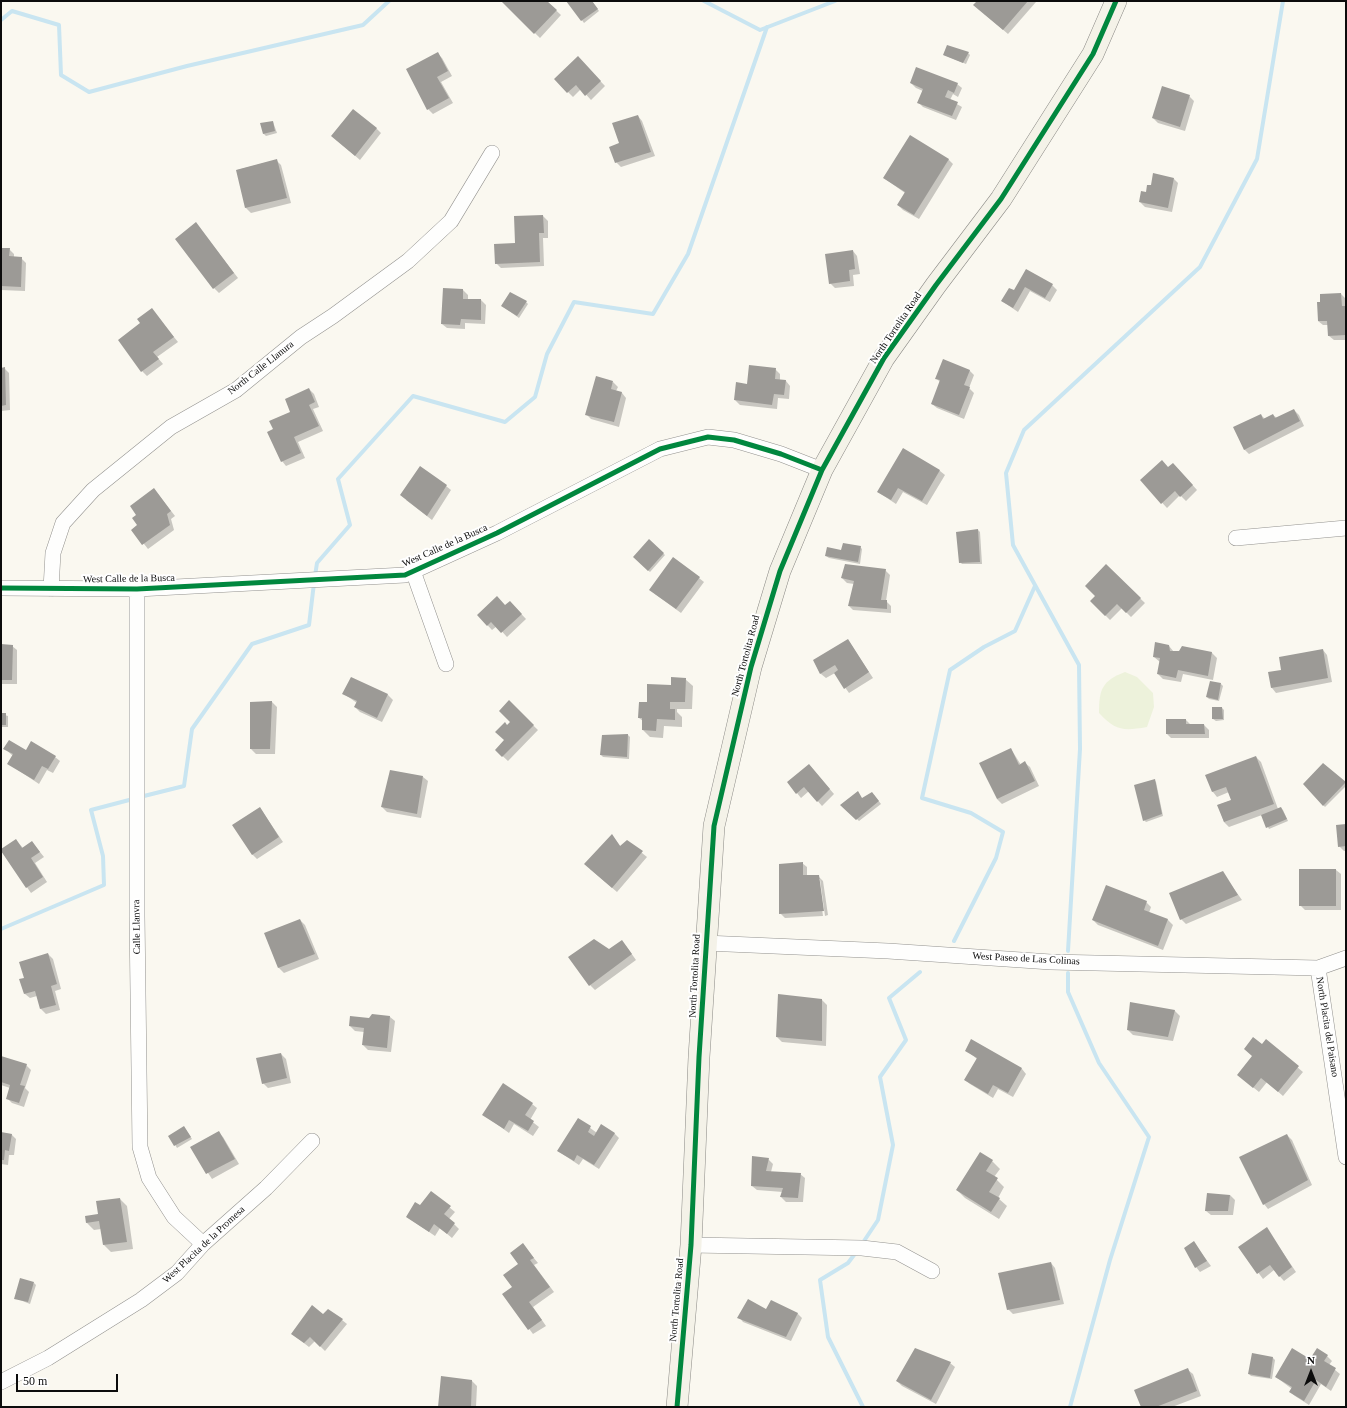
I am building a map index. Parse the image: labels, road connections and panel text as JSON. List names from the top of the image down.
{
  "streets": {
    "street": [
      "North Tortolita Road",
      "North Calle Llanura",
      "West Calle de la Busca",
      "Calle Llanvra",
      "West Paseo de Las Colinas",
      "North Placita del Paisano",
      "West Placita de la Promesa"
    ]
  },
  "crossings": [
    ["North Tortolita Road", "West Calle de la Busca"],
    ["North Tortolita Road", "West Paseo de Las Colinas"],
    ["North Calle Llanura", "West Calle de la Busca"],
    ["West Calle de la Busca", "Calle Llanvra"],
    ["Calle Llanvra", "West Placita de la Promesa"],
    ["West Paseo de Las Colinas", "North Placita del Paisano"]
  ],
  "scale_bar": "50 m",
  "north": "top"
}
